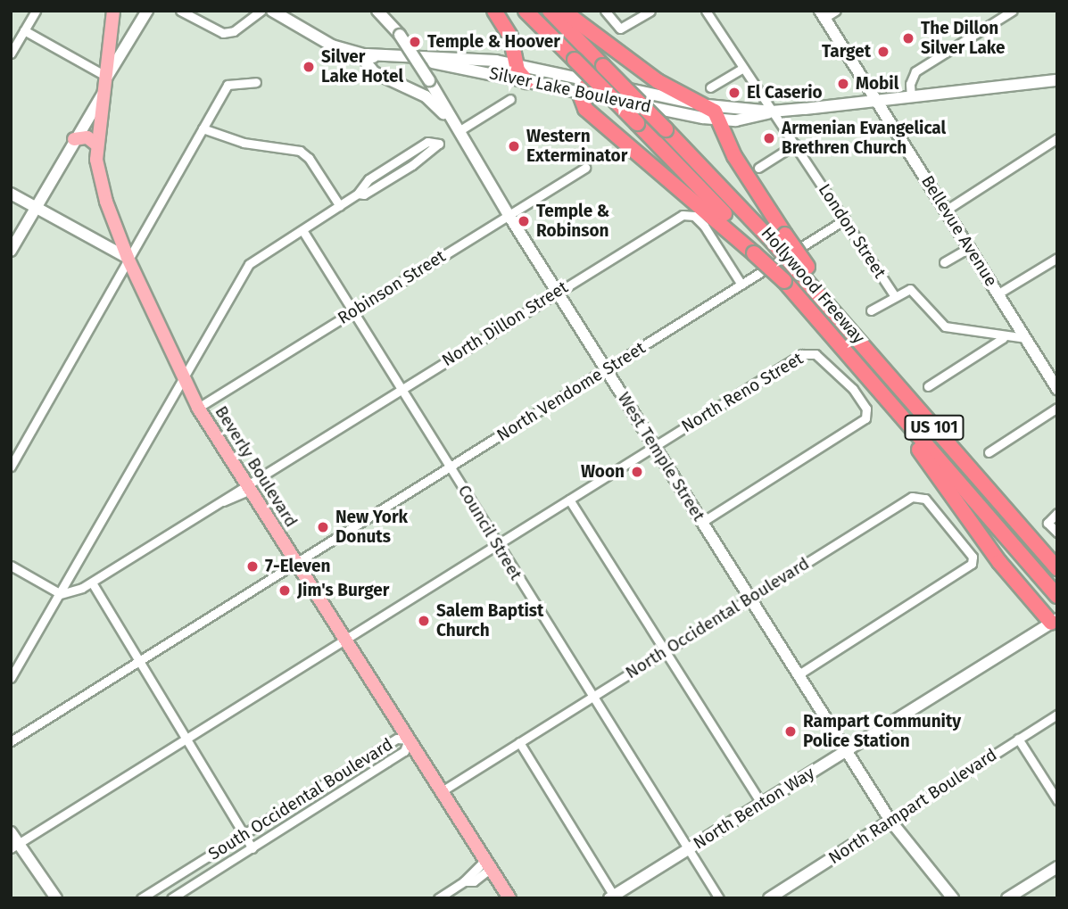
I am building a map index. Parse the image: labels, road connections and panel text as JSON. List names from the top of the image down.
{
  "streets": {
    "highway": ["Hollywood Freeway", "US 101"],
    "main road": [
      "Silver Lake Boulevard",
      "Bellevue Avenue",
      "West Temple Street",
      "Beverly Boulevard",
      "North Rampart Boulevard",
      "North Benton Way"
    ],
    "street": [
      "London Street",
      "Robinson Street",
      "North Dillon Street",
      "North Vendome Street",
      "North Reno Street",
      "Council Street",
      "North Occidental Boulevard",
      "South Occidental Boulevard"
    ]
  },
  "crossings": [
    ["Silver Lake Boulevard", "London Street"],
    ["Silver Lake Boulevard", "Bellevue Avenue"],
    ["London Street", "North Vendome Street"],
    ["Robinson Street", "West Temple Street"],
    ["Robinson Street", "Beverly Boulevard"],
    ["Robinson Street", "Council Street"],
    ["North Dillon Street", "North Vendome Street"],
    ["North Dillon Street", "West Temple Street"],
    ["North Dillon Street", "Beverly Boulevard"],
    ["North Dillon Street", "Council Street"],
    ["North Vendome Street", "West Temple Street"],
    ["North Vendome Street", "Beverly Boulevard"],
    ["North Vendome Street", "Council Street"],
    ["North Reno Street", "West Temple Street"],
    ["North Reno Street", "Beverly Boulevard"],
    ["North Reno Street", "Council Street"],
    ["West Temple Street", "North Occidental Boulevard"],
    ["West Temple Street", "North Rampart Boulevard"],
    ["West Temple Street", "North Benton Way"],
    ["Beverly Boulevard", "North Occidental Boulevard"],
    ["Beverly Boulevard", "South Occidental Boulevard"],
    ["Council Street", "North Occidental Boulevard"],
    ["Council Street", "North Benton Way"]
  ],
  "places": [
    "The Dillon Silver Lake",
    "Temple & Hoover",
    "Target",
    "Silver Lake Hotel",
    "Mobil",
    "El Caserio",
    "Armenian Evangelical Brethren Church",
    "Western Exterminator",
    "Temple & Robinson",
    "Woon",
    "New York Donuts",
    "7-Eleven",
    "Jim's Burger",
    "Salem Baptist Church",
    "Rampart Community Police Station"
  ]
}
